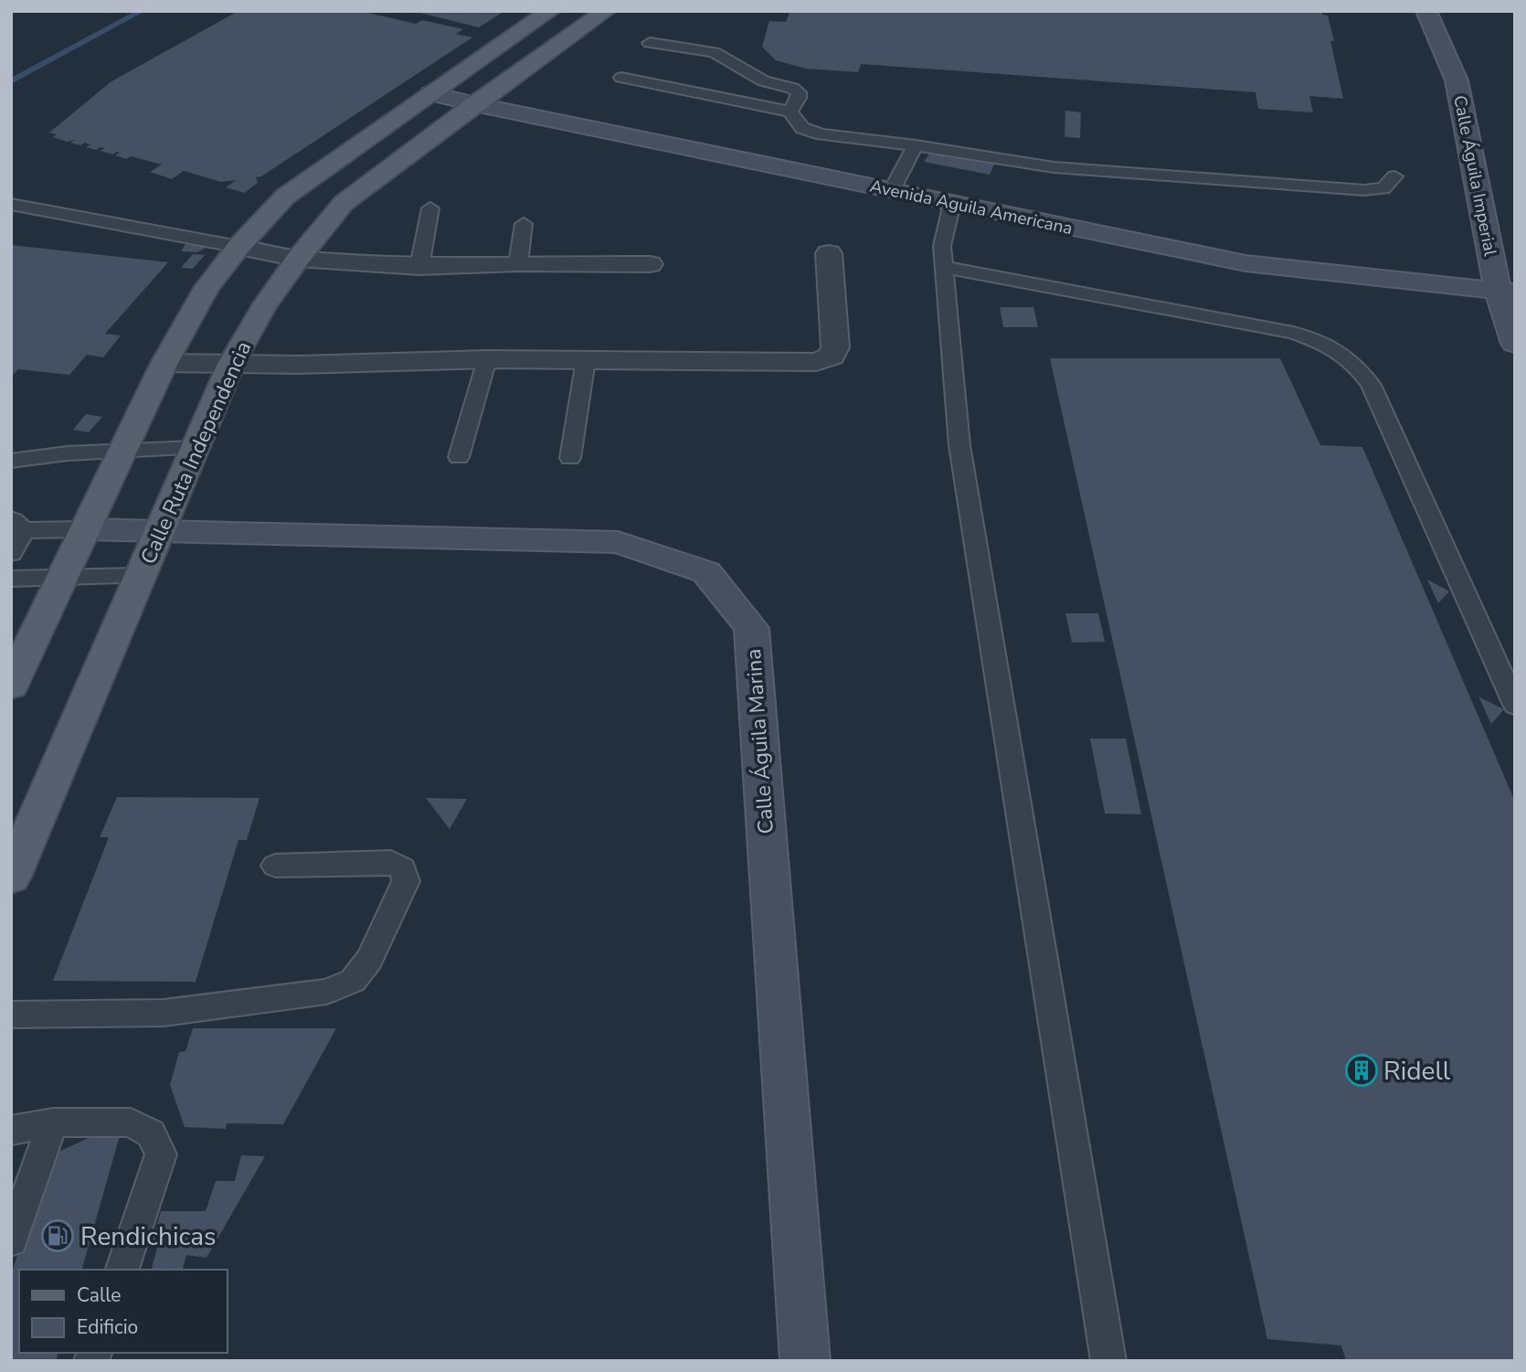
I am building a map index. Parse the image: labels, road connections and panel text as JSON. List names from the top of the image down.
{
  "streets": {
    "main road": ["Calle Ruta Independencia"],
    "street": ["Calle Águila Imperial", "Avenida Aguila Americana", "Calle Águila Marina"]
  },
  "crossings": [
    ["Calle Águila Imperial", "Avenida Aguila Americana"],
    ["Avenida Aguila Americana", "Calle Ruta Independencia"],
    ["Calle Ruta Independencia", "Calle Águila Marina"]
  ],
  "places": {
    "building": ["Ridell"],
    "fuel station": ["Rendichicas"]
  },
  "legend": ["Calle", "Edificio"]
}
